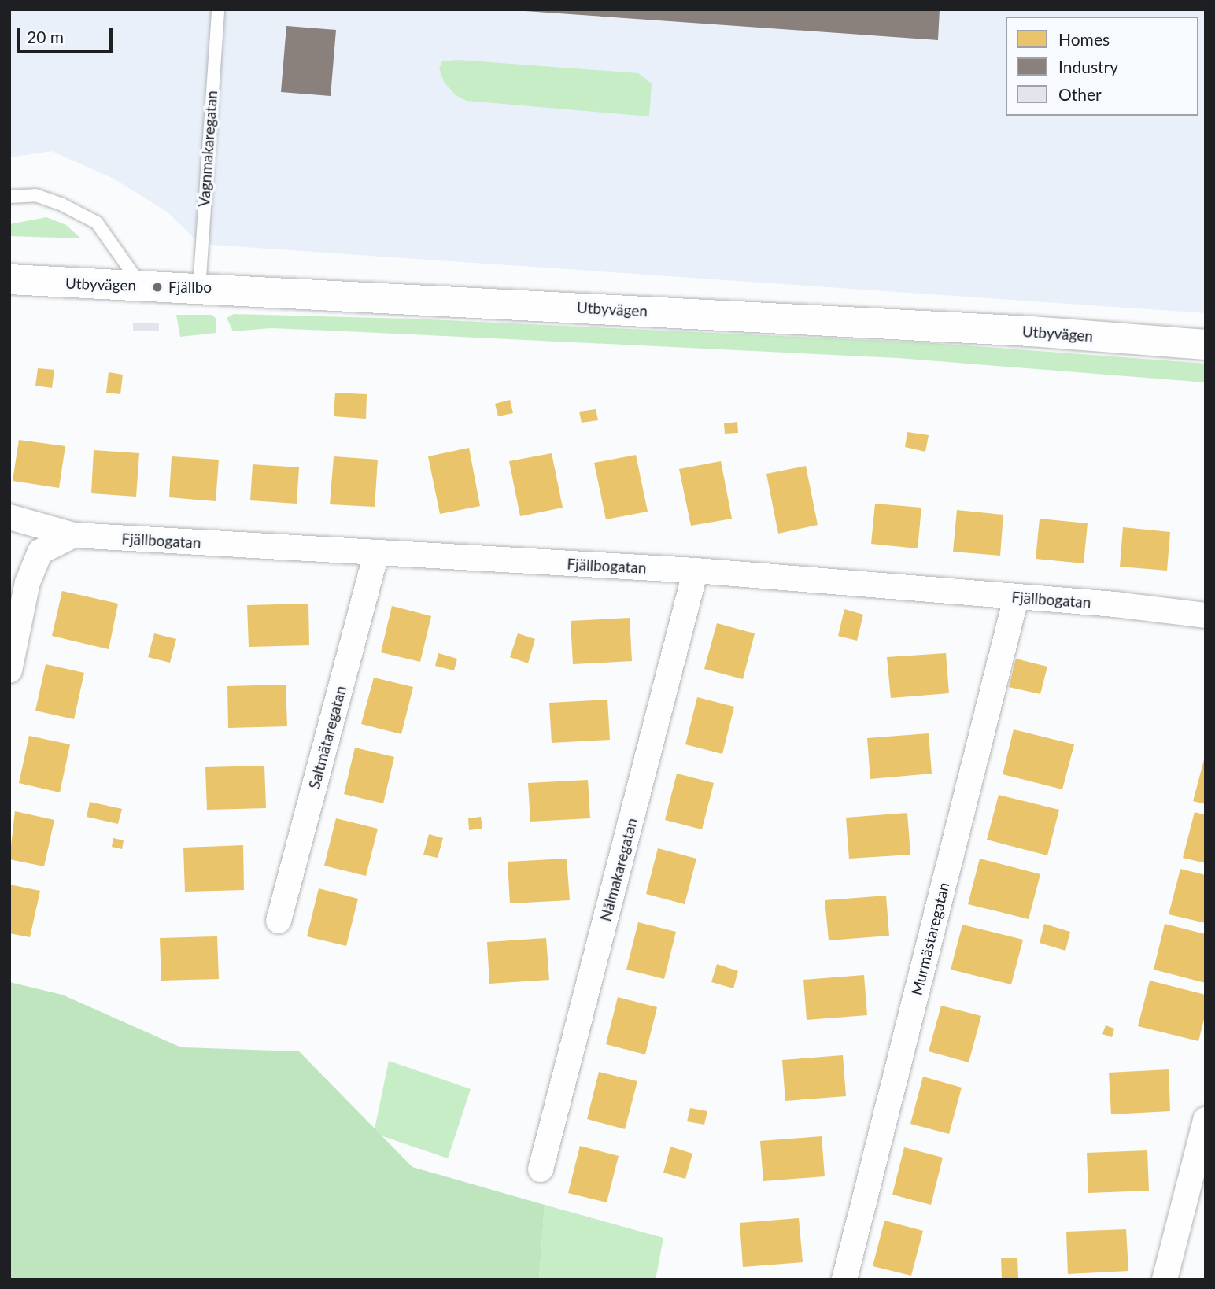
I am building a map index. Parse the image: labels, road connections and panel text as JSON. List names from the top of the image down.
{
  "streets": {
    "street": [
      "Utbyvägen",
      "Fjällbogatan",
      "Saltmätaregatan",
      "Nålmakaregatan",
      "Murmästaregatan"
    ],
    "lane": ["Vagnmakaregatan"]
  },
  "crossings": [
    ["Vagnmakaregatan", "Utbyvägen"],
    ["Fjällbogatan", "Saltmätaregatan"],
    ["Fjällbogatan", "Nålmakaregatan"],
    ["Fjällbogatan", "Murmästaregatan"]
  ],
  "places": ["Fjällbo"],
  "legend": ["Homes", "Industry", "Other"],
  "scale_bar": "20 m"
}
